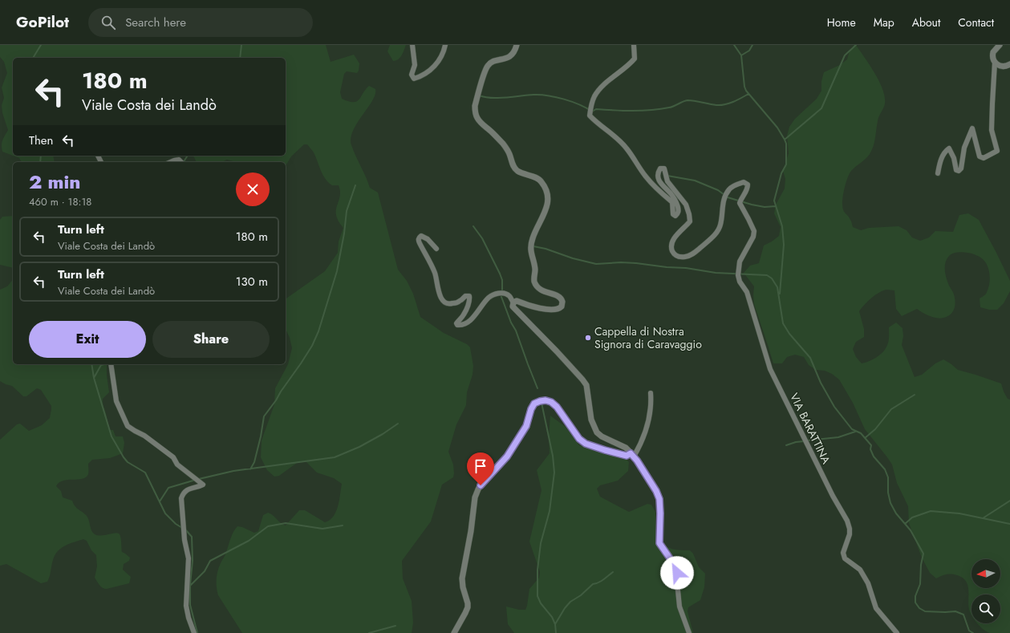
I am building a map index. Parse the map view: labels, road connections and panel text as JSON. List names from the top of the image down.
{
  "streets": {
    "street": ["VIA BARATTINA"]
  },
  "places": ["Cappella di Nostra Signora di Caravaggio"],
  "north": "left",
  "page": {
    "header": "GoPilot",
    "search": "Search here",
    "nav": [
      "Home",
      "Map",
      "About",
      "Contact"
    ],
    "turn": ["180 m", "Viale Costa dei Landò"],
    "then": "Then",
    "heading": ["2 min", "460 m · 18:18"],
    "list": [
      {
        "name": "Turn left",
        "note": "Viale Costa dei Landò",
        "value": "180 m"
      },
      {
        "name": "Turn left",
        "note": "Viale Costa dei Landò",
        "value": "130 m"
      }
    ],
    "buttons": ["Exit", "Share"]
  }
}
